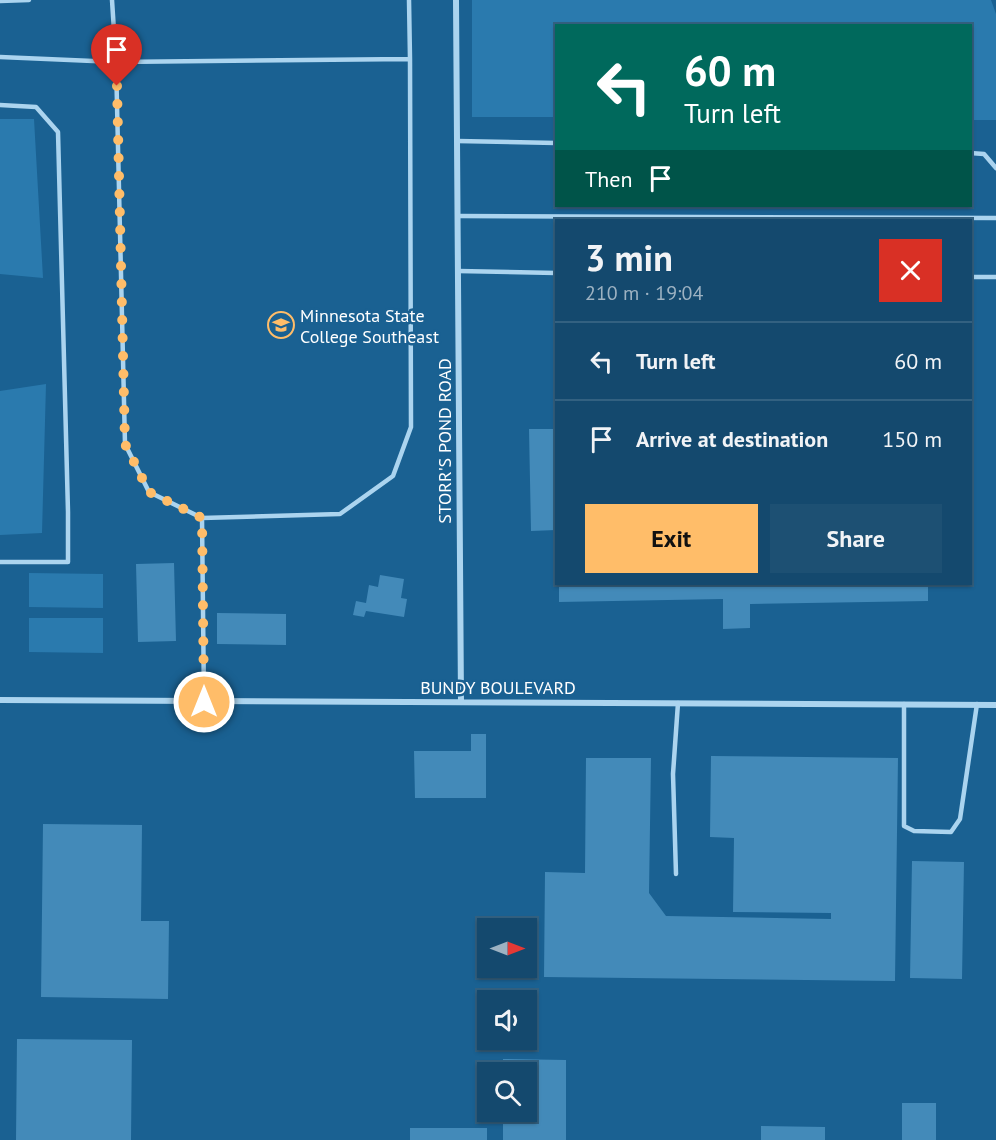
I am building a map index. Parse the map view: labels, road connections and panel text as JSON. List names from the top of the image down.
{
  "streets": {
    "street": ["STORR'S POND ROAD", "BUNDY BOULEVARD"]
  },
  "crossings": [
    ["STORR'S POND ROAD", "BUNDY BOULEVARD"]
  ],
  "places": {
    "school or university": ["Minnesota State College Southeast"]
  },
  "north": "right",
  "page": {
    "turn": ["60 m", "Turn left"],
    "then": "Then",
    "heading": ["3 min", "210 m · 19:04"],
    "list": [
      {
        "name": "Turn left",
        "value": "60 m"
      },
      {
        "name": "Arrive at destination",
        "value": "150 m"
      }
    ],
    "buttons": ["Exit", "Share"]
  }
}
